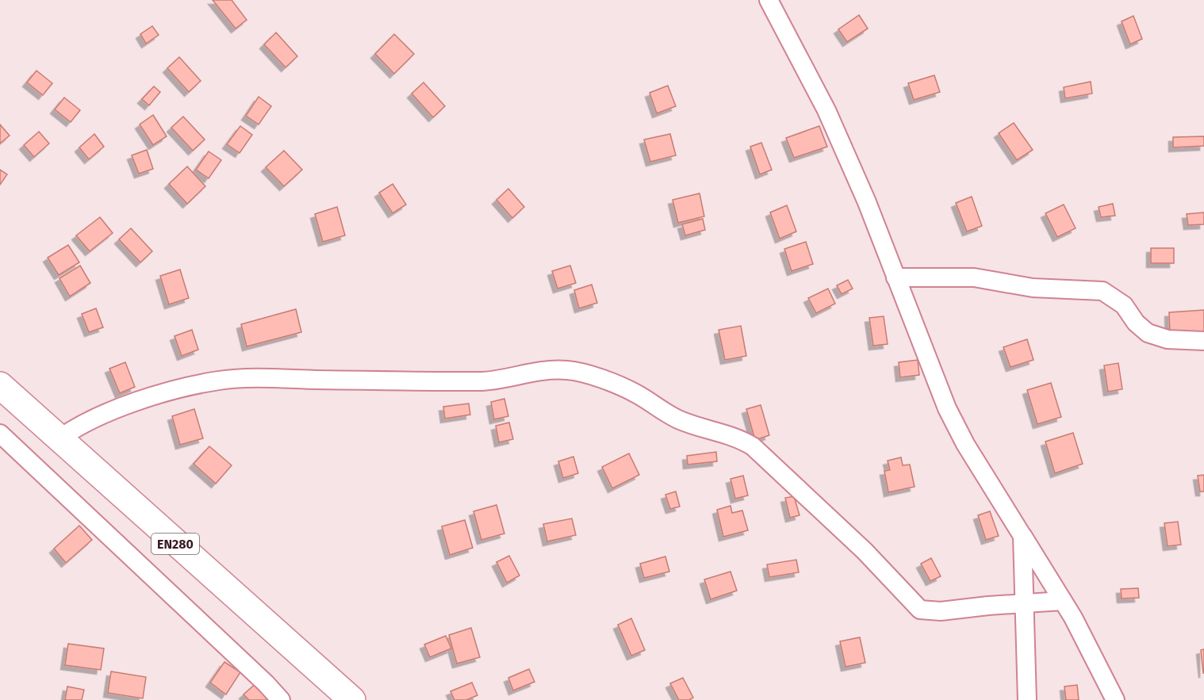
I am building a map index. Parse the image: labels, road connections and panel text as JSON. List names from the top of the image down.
{
  "streets": {
    "main road": ["EN280"]
  }
}
